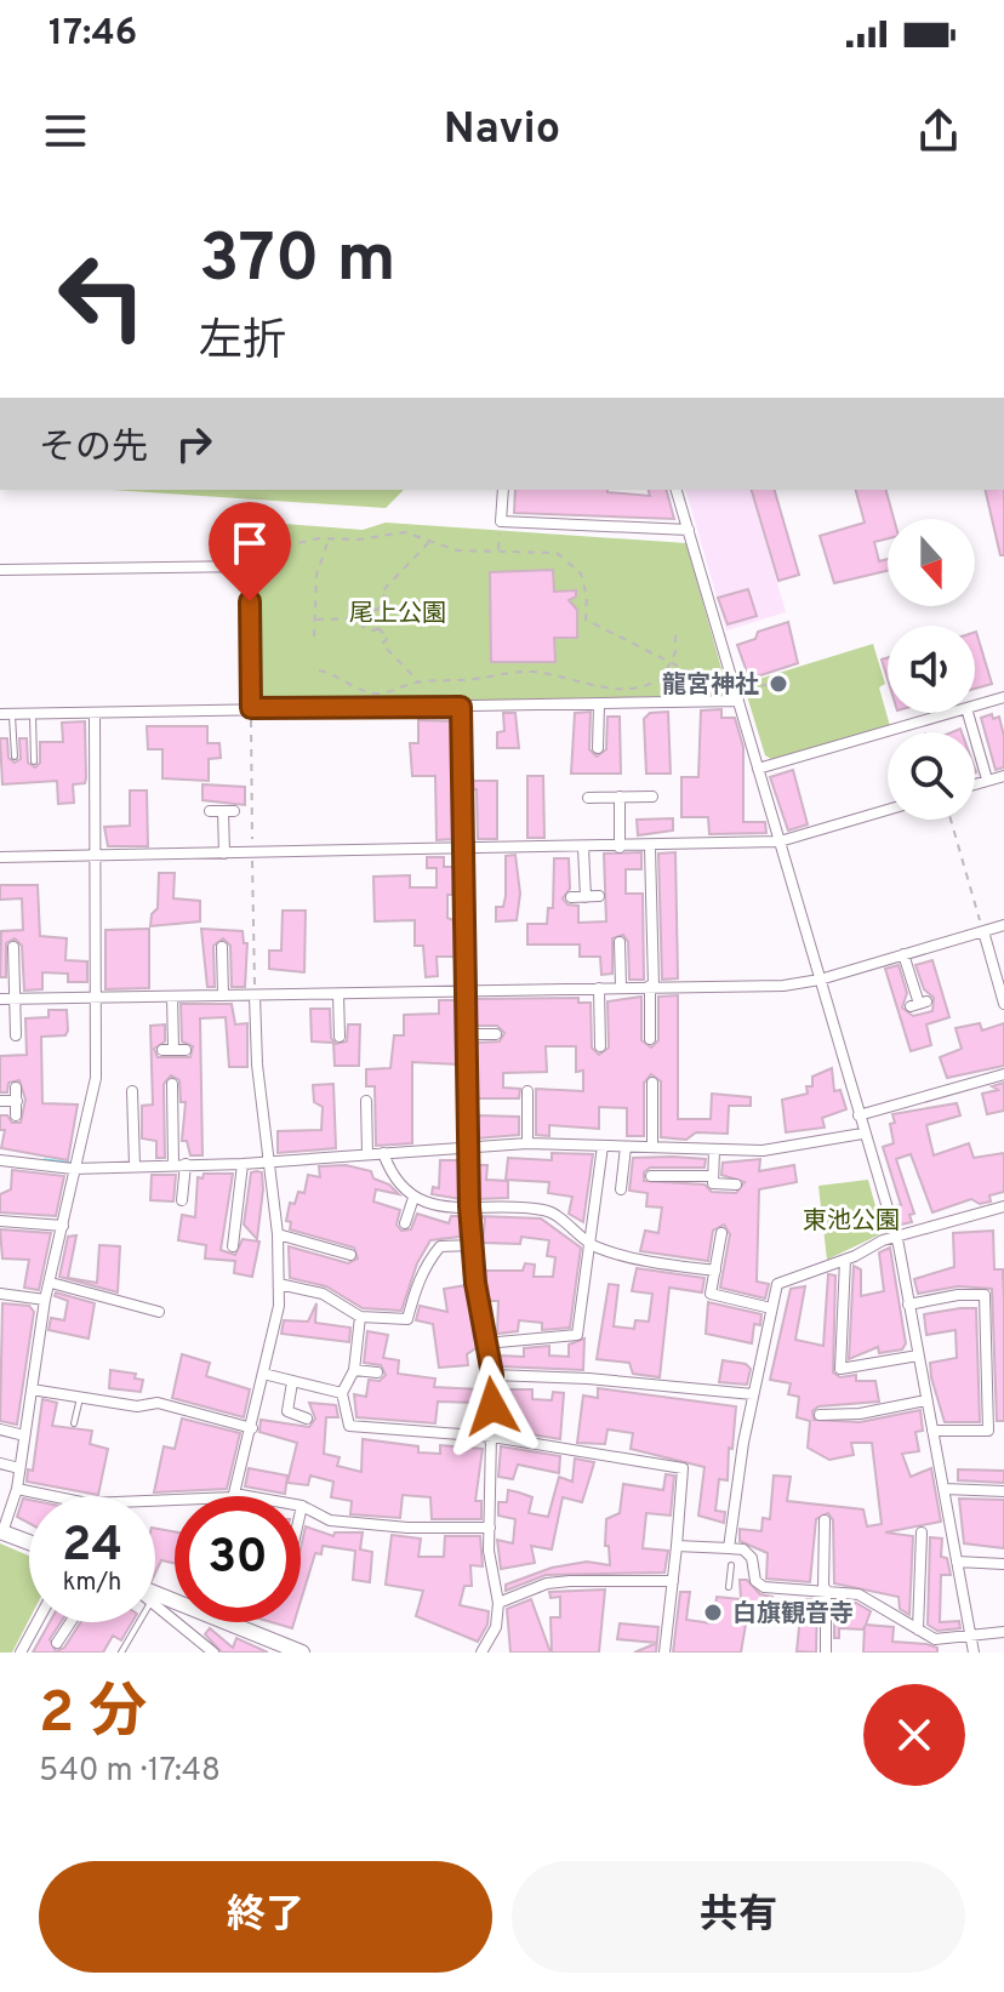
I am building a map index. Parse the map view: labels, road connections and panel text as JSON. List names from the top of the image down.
{
  "parks": ["尾上公園", "東池公園"],
  "places": ["龍宮神社", "白旗観音寺"],
  "north": "bottom",
  "page": {
    "status": "17:46",
    "header": "Navio",
    "turn": ["370 m", "左折"],
    "then": "その先",
    "speed": "24 km/h",
    "limit": "30",
    "heading": ["2 分", "540 m · 17:48"],
    "buttons": ["終了", "共有"]
  }
}
